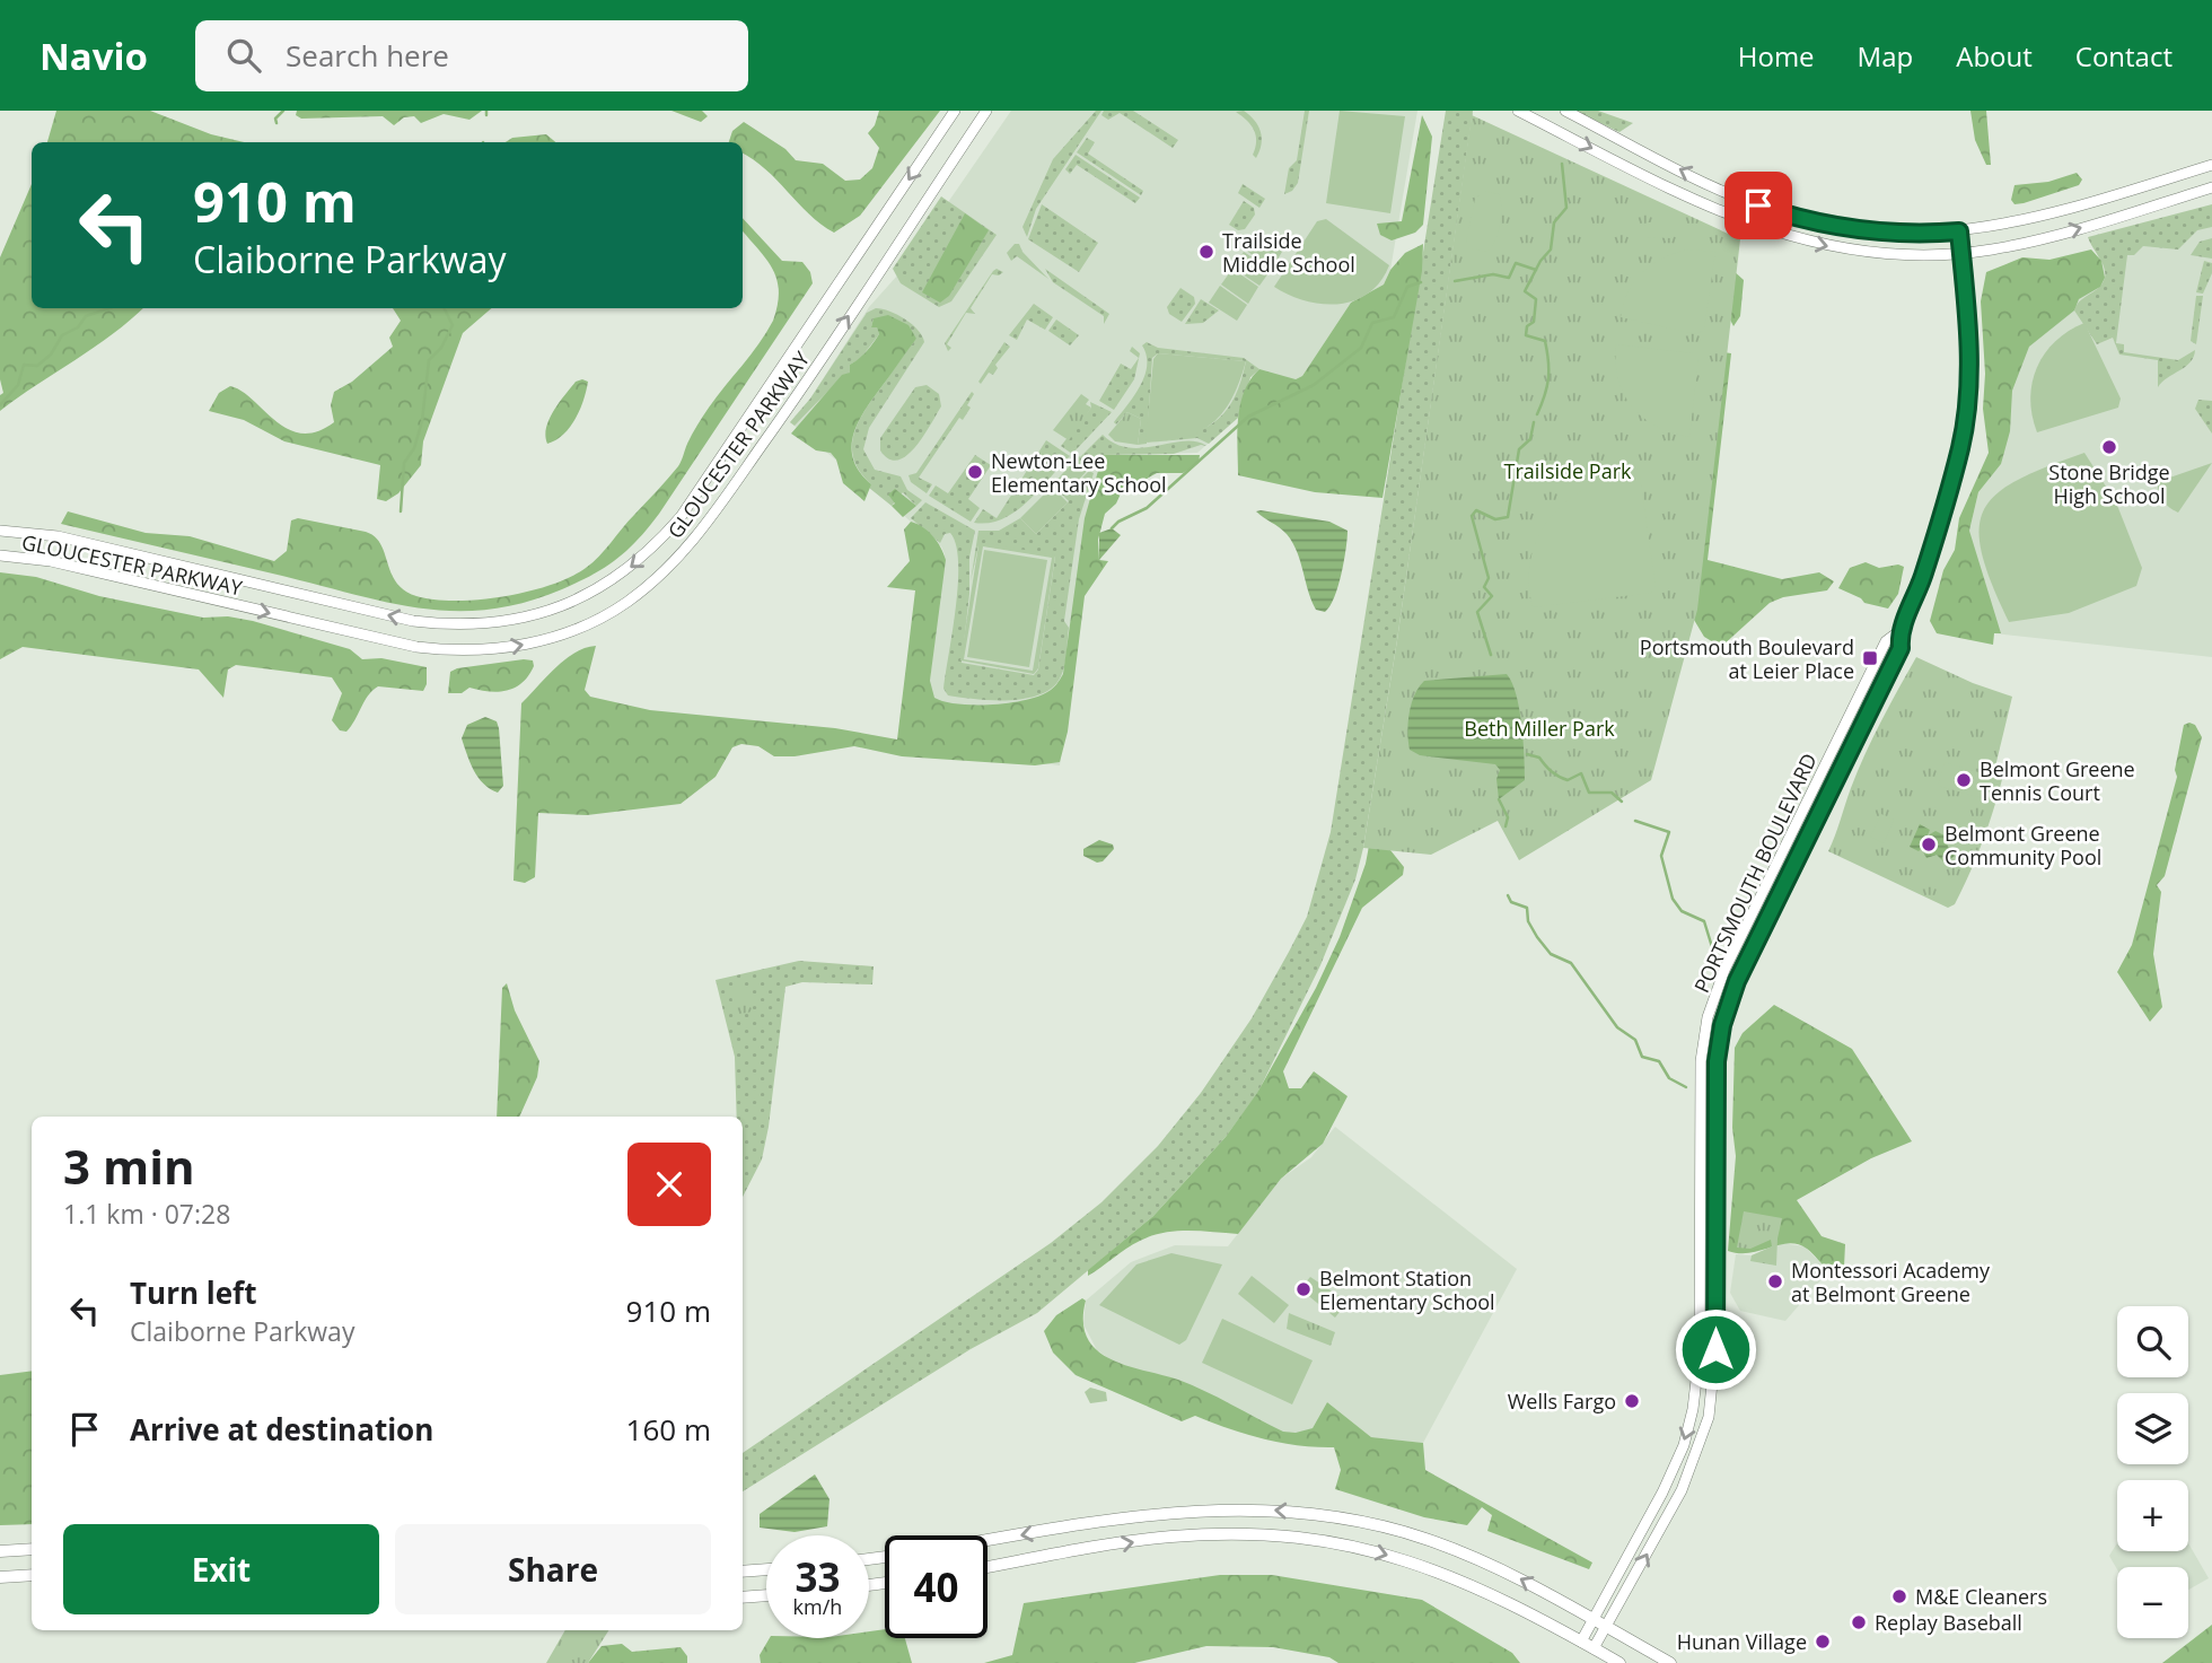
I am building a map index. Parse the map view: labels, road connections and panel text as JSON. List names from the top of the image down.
{
  "streets": {
    "main road": ["GLOUCESTER PARKWAY", "PORTSMOUTH BOULEVARD"]
  },
  "parks": ["Trailside Park", "Beth Miller Park"],
  "places": {
    "other": [
      "Trailside Middle School",
      "Stone Bridge High School",
      "Newton-Lee Elementary School",
      "Belmont Greene Tennis Court",
      "Belmont Greene Community Pool",
      "Montessori Academy at Belmont Greene",
      "Belmont Station Elementary School",
      "Wells Fargo",
      "M&E Cleaners",
      "Replay Baseball",
      "Hunan Village"
    ],
    "transit": ["Portsmouth Boulevard at Leier Place"]
  },
  "page": {
    "header": "Navio",
    "search": "Search here",
    "nav": [
      "Home",
      "Map",
      "About",
      "Contact"
    ],
    "turn": ["910 m", "Claiborne Parkway"],
    "heading": ["3 min", "1.1 km · 07:28"],
    "list": [
      {
        "name": "Turn left",
        "note": "Claiborne Parkway",
        "value": "910 m"
      },
      {
        "name": "Arrive at destination",
        "value": "160 m"
      }
    ],
    "map_buttons": ["+", "−"],
    "buttons": ["Exit", "Share"],
    "speed": "33 km/h",
    "limit": "40"
  }
}
